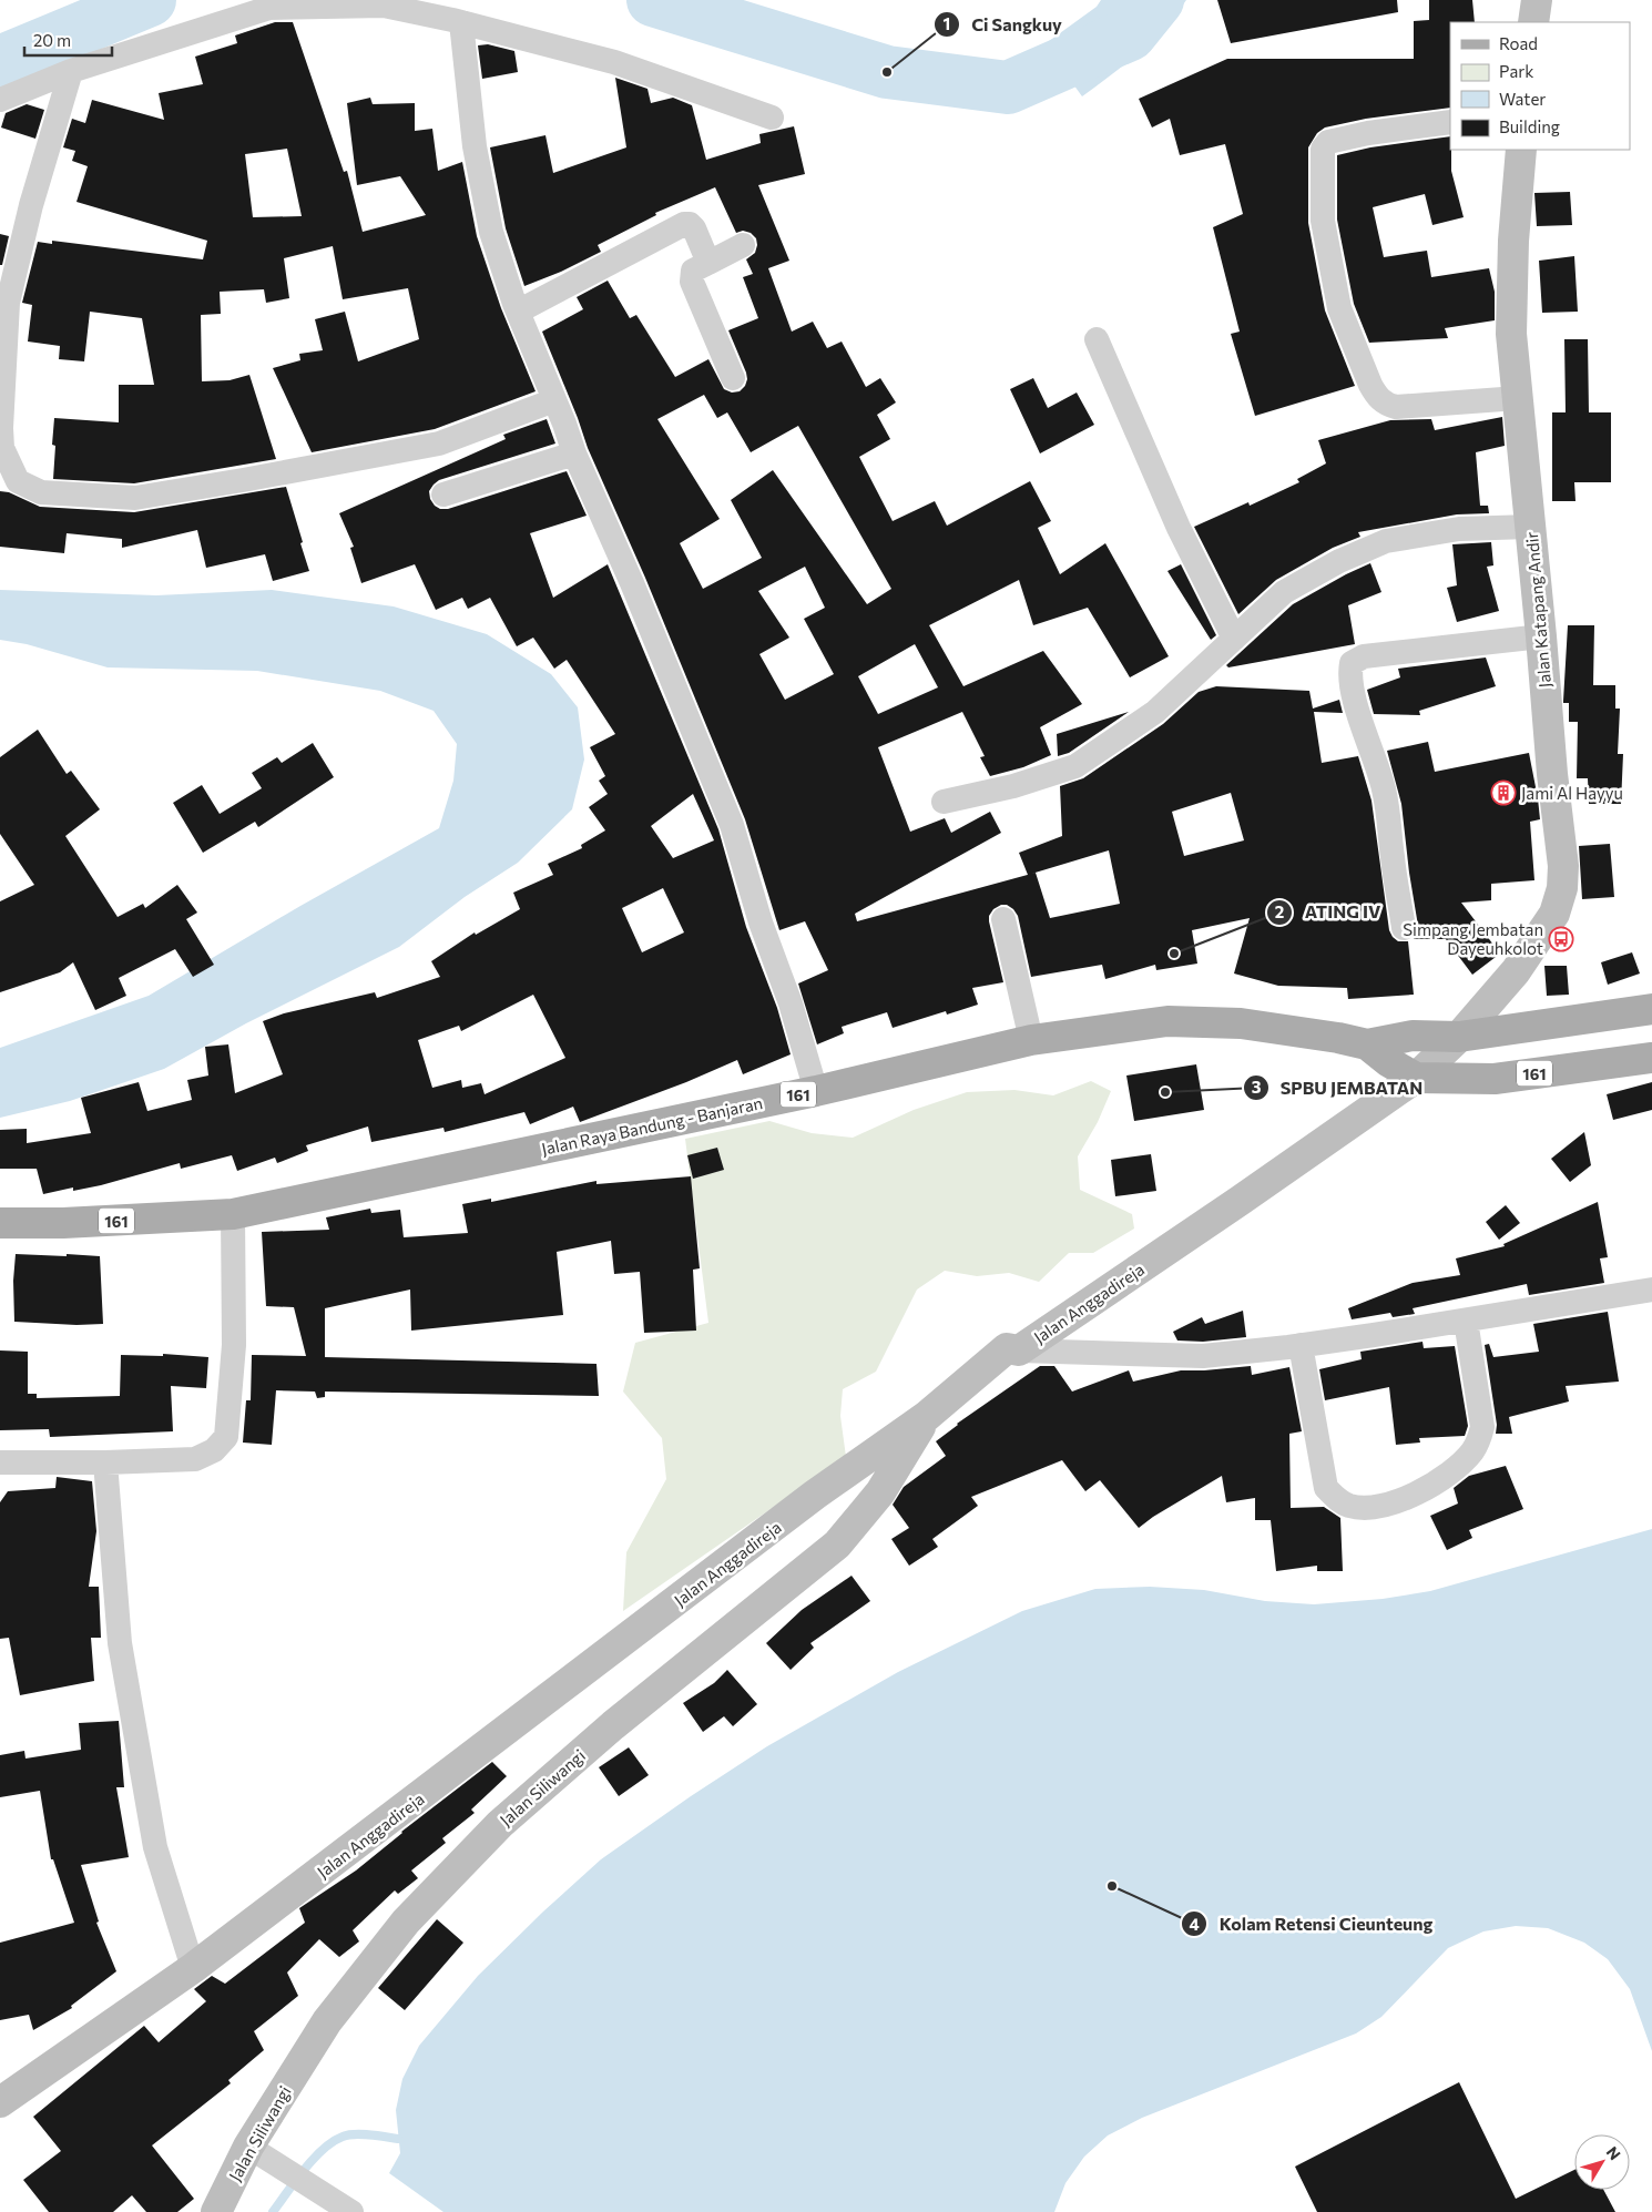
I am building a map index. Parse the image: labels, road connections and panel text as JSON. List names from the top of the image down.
{
  "streets": {
    "main road": [
      "Jalan Katapang Andir",
      "161",
      "Jalan Raya Bandung - Banjaran",
      "Jalan Anggadireja",
      "Jalan Siliwangi"
    ]
  },
  "crossings": [
    ["Jalan Katapang Andir", "Jalan Raya Bandung - Banjaran"],
    ["Jalan Katapang Andir", "Jalan Anggadireja"],
    ["161", "Jalan Raya Bandung - Banjaran"],
    ["161", "Jalan Anggadireja"],
    ["Jalan Raya Bandung - Banjaran", "Jalan Anggadireja"],
    ["Jalan Anggadireja", "Jalan Siliwangi"]
  ],
  "places": {
    "other": [
      "Ci Sangkuy",
      "ATING IV",
      "SPBU JEMBATAN",
      "Kolam Retensi Cieunteung"
    ],
    "building": ["Jami Al Hayyu"],
    "bus stop": ["Simpang Jembatan Dayeuhkolot"]
  },
  "legend": [
    "Road",
    "Park",
    "Water",
    "Building"
  ],
  "scale_bar": "20 m",
  "north": "top right"
}
